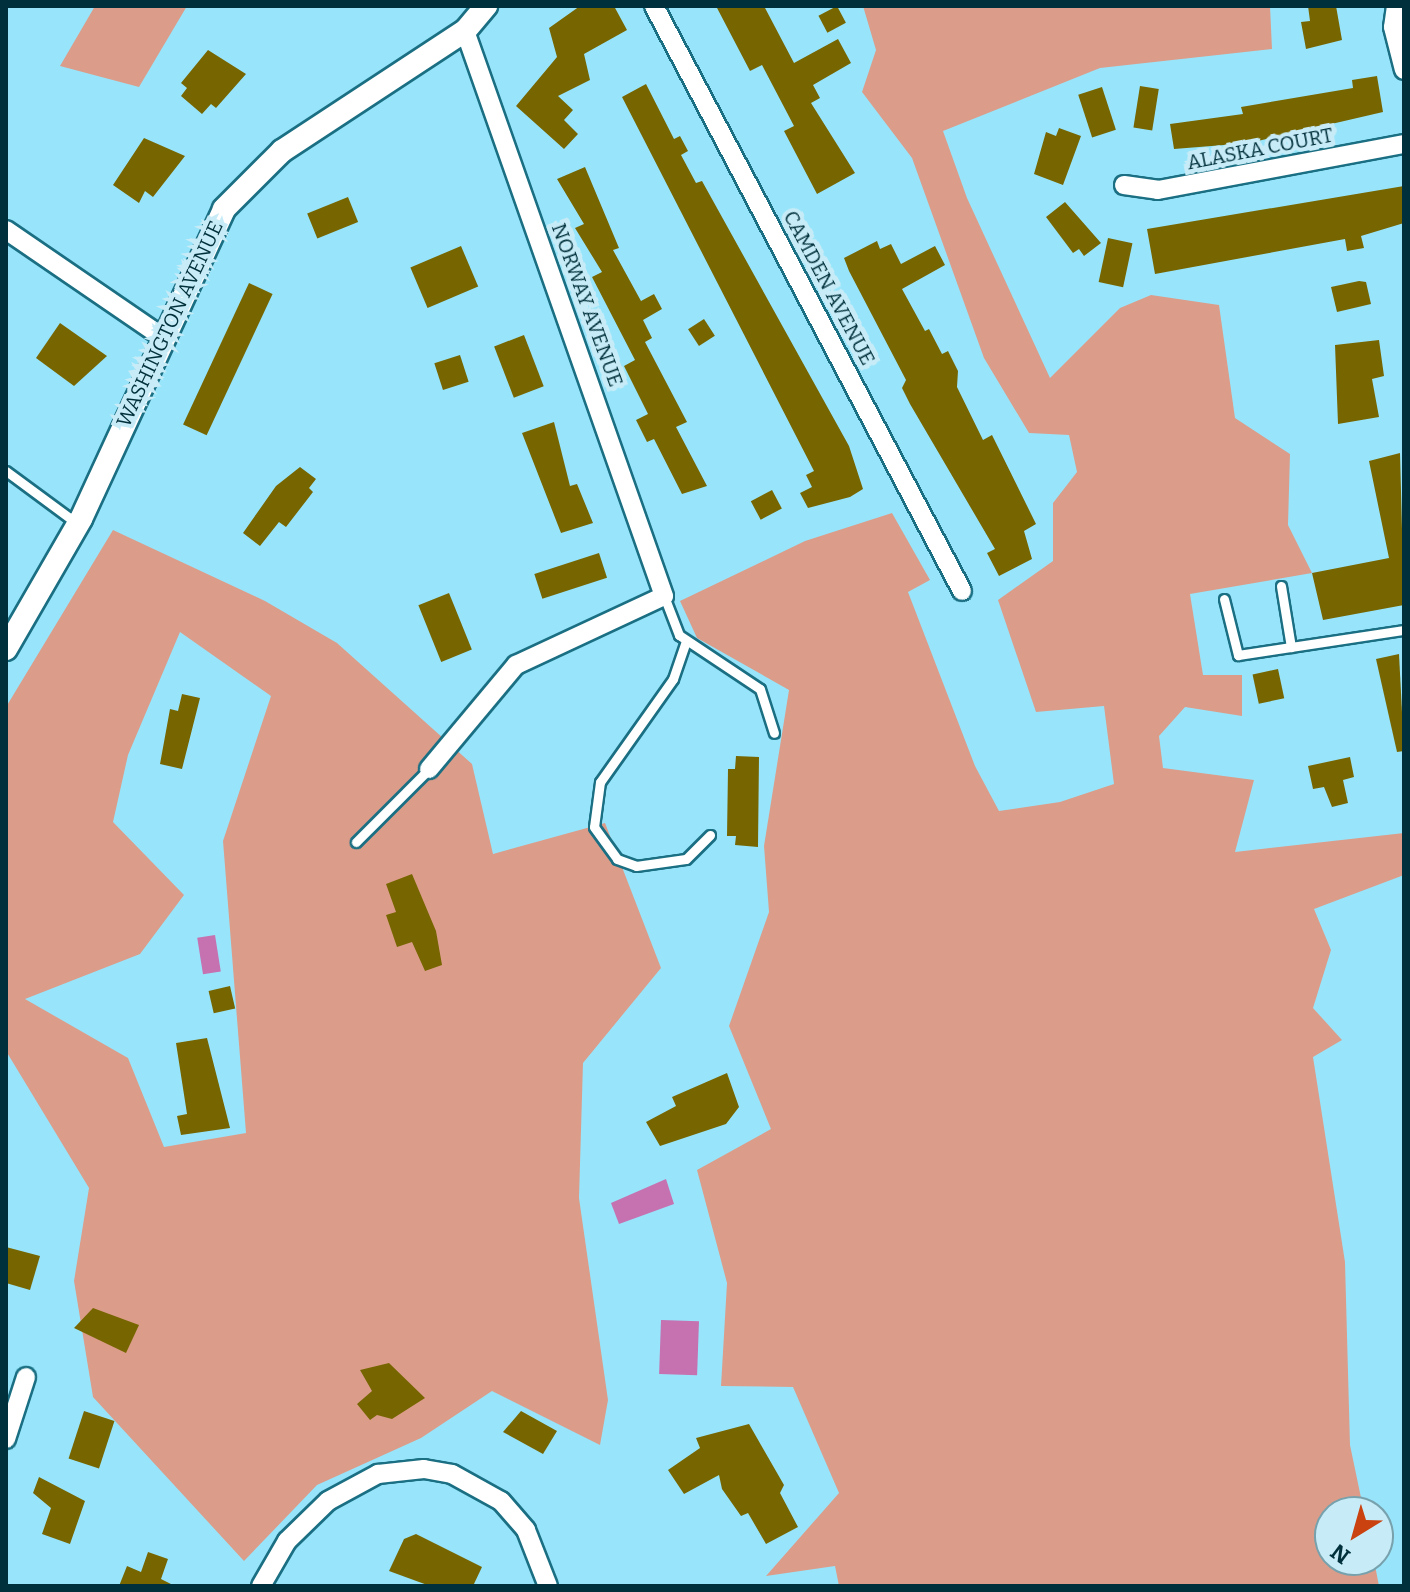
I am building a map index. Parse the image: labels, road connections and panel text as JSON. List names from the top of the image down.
{
  "streets": {
    "street": [
      "ALASKA COURT",
      "CAMDEN AVENUE",
      "NORWAY AVENUE",
      "WASHINGTON AVENUE"
    ]
  },
  "crossings": [
    ["NORWAY AVENUE", "WASHINGTON AVENUE"]
  ],
  "north": "bottom left"
}
